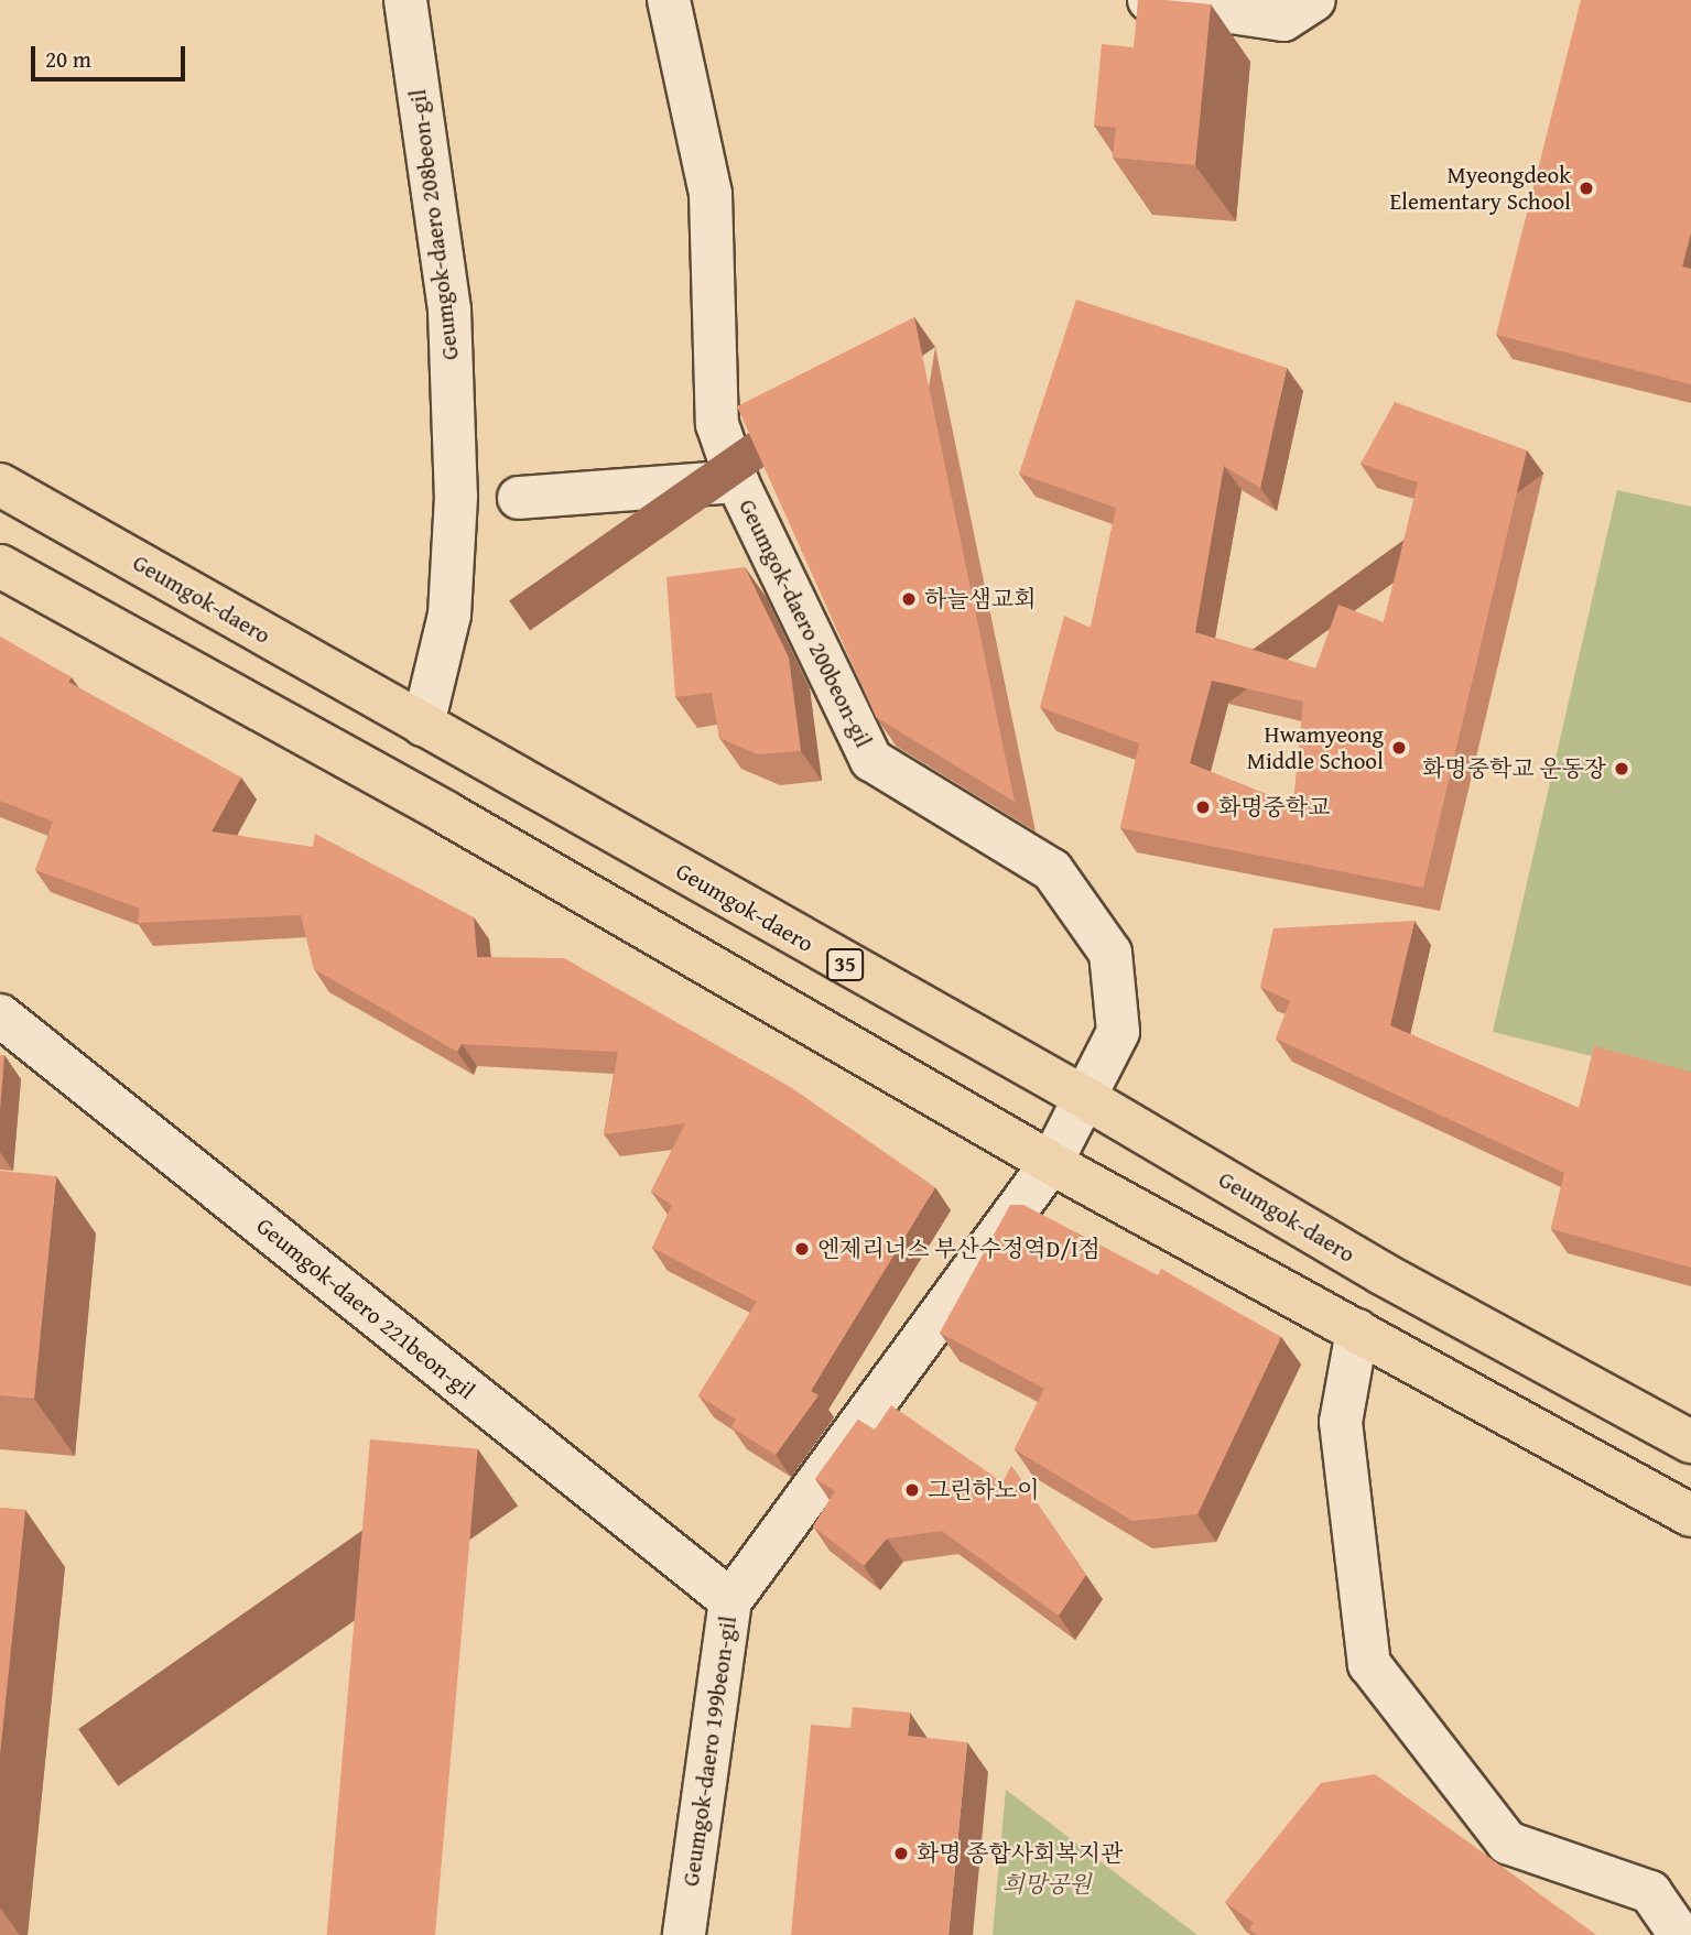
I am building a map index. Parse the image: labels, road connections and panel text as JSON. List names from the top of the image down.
{
  "streets": {
    "main road": ["Geumgok-daero", "35"],
    "street": [
      "Geumgok-daero 208beon-gil",
      "Geumgok-daero 200beon-gil",
      "Geumgok-daero 221beon-gil",
      "Geumgok-daero 199beon-gil"
    ]
  },
  "crossings": [
    ["Geumgok-daero 208beon-gil", "Geumgok-daero"],
    ["Geumgok-daero", "Geumgok-daero 200beon-gil"],
    ["Geumgok-daero 200beon-gil", "Geumgok-daero 199beon-gil"],
    ["Geumgok-daero 221beon-gil", "Geumgok-daero 199beon-gil"]
  ],
  "parks": ["희망공원"],
  "places": [
    "Myeongdeok Elementary School",
    "하늘샘교회",
    "Hwamyeong Middle School",
    "화명중학교 운동장",
    "화명중학교",
    "엔제리너스 부산수정역D/I점",
    "그린하노이",
    "화명 종합사회복지관"
  ],
  "scale_bar": "20 m"
}
